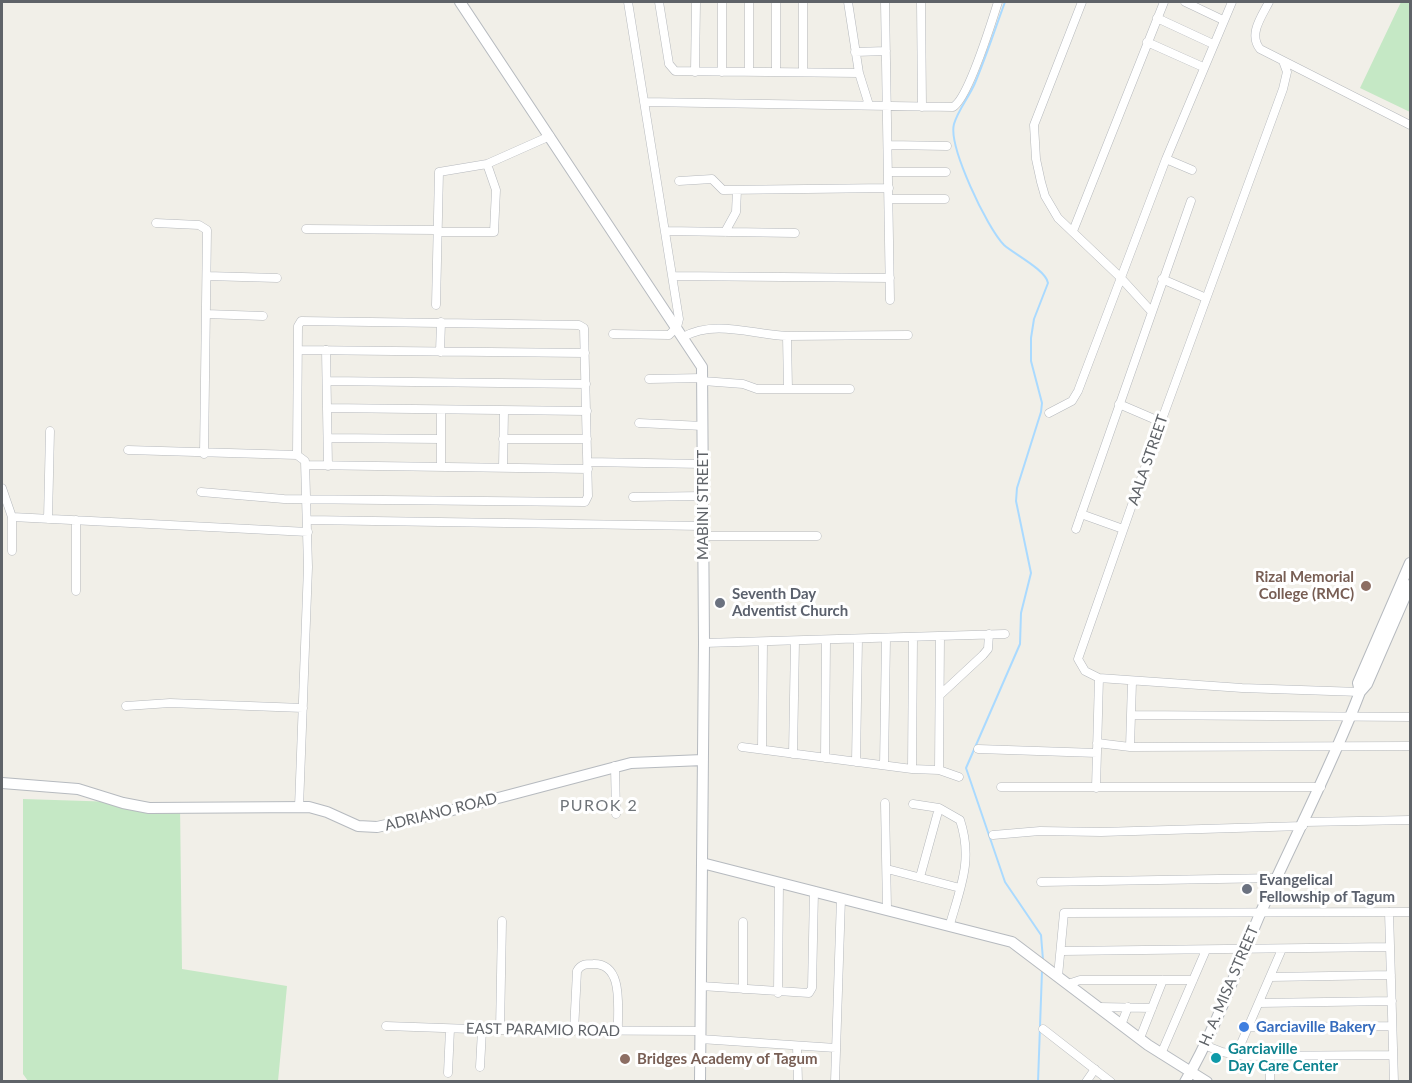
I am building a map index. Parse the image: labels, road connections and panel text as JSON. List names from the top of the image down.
{
  "streets": {
    "street": [
      "AALA STREET",
      "MABINI STREET",
      "ADRIANO ROAD",
      "H. A. MISA STREET",
      "EAST PARAMIO ROAD"
    ]
  },
  "crossings": [
    ["MABINI STREET", "ADRIANO ROAD"],
    ["MABINI STREET", "EAST PARAMIO ROAD"]
  ],
  "districts": ["PUROK 2"],
  "places": [
    "Rizal Memorial College (RMC)",
    "Seventh Day Adventist Church",
    "Evangelical Fellowship of Tagum",
    "Garciaville Bakery",
    "Garciaville Day Care Center",
    "Bridges Academy of Tagum"
  ]
}
